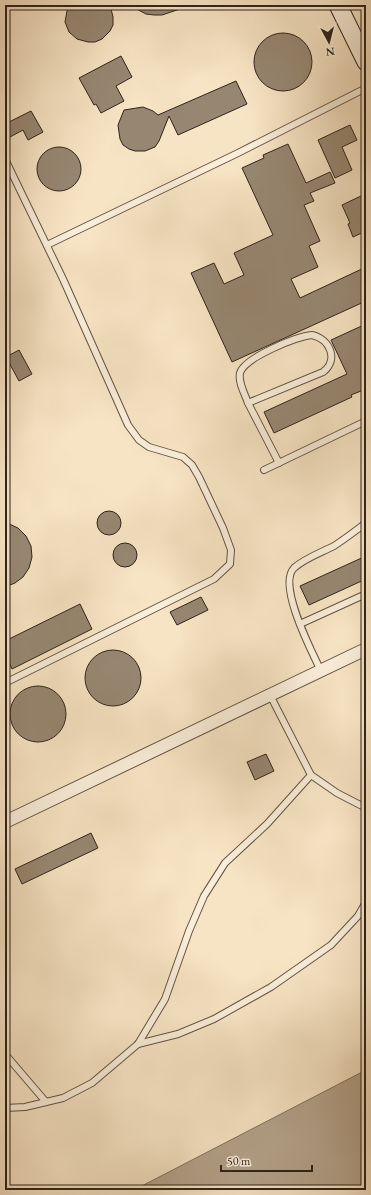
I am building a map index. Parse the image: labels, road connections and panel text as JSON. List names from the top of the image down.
{
  "scale_bar": "50 m",
  "north": "bottom"
}
